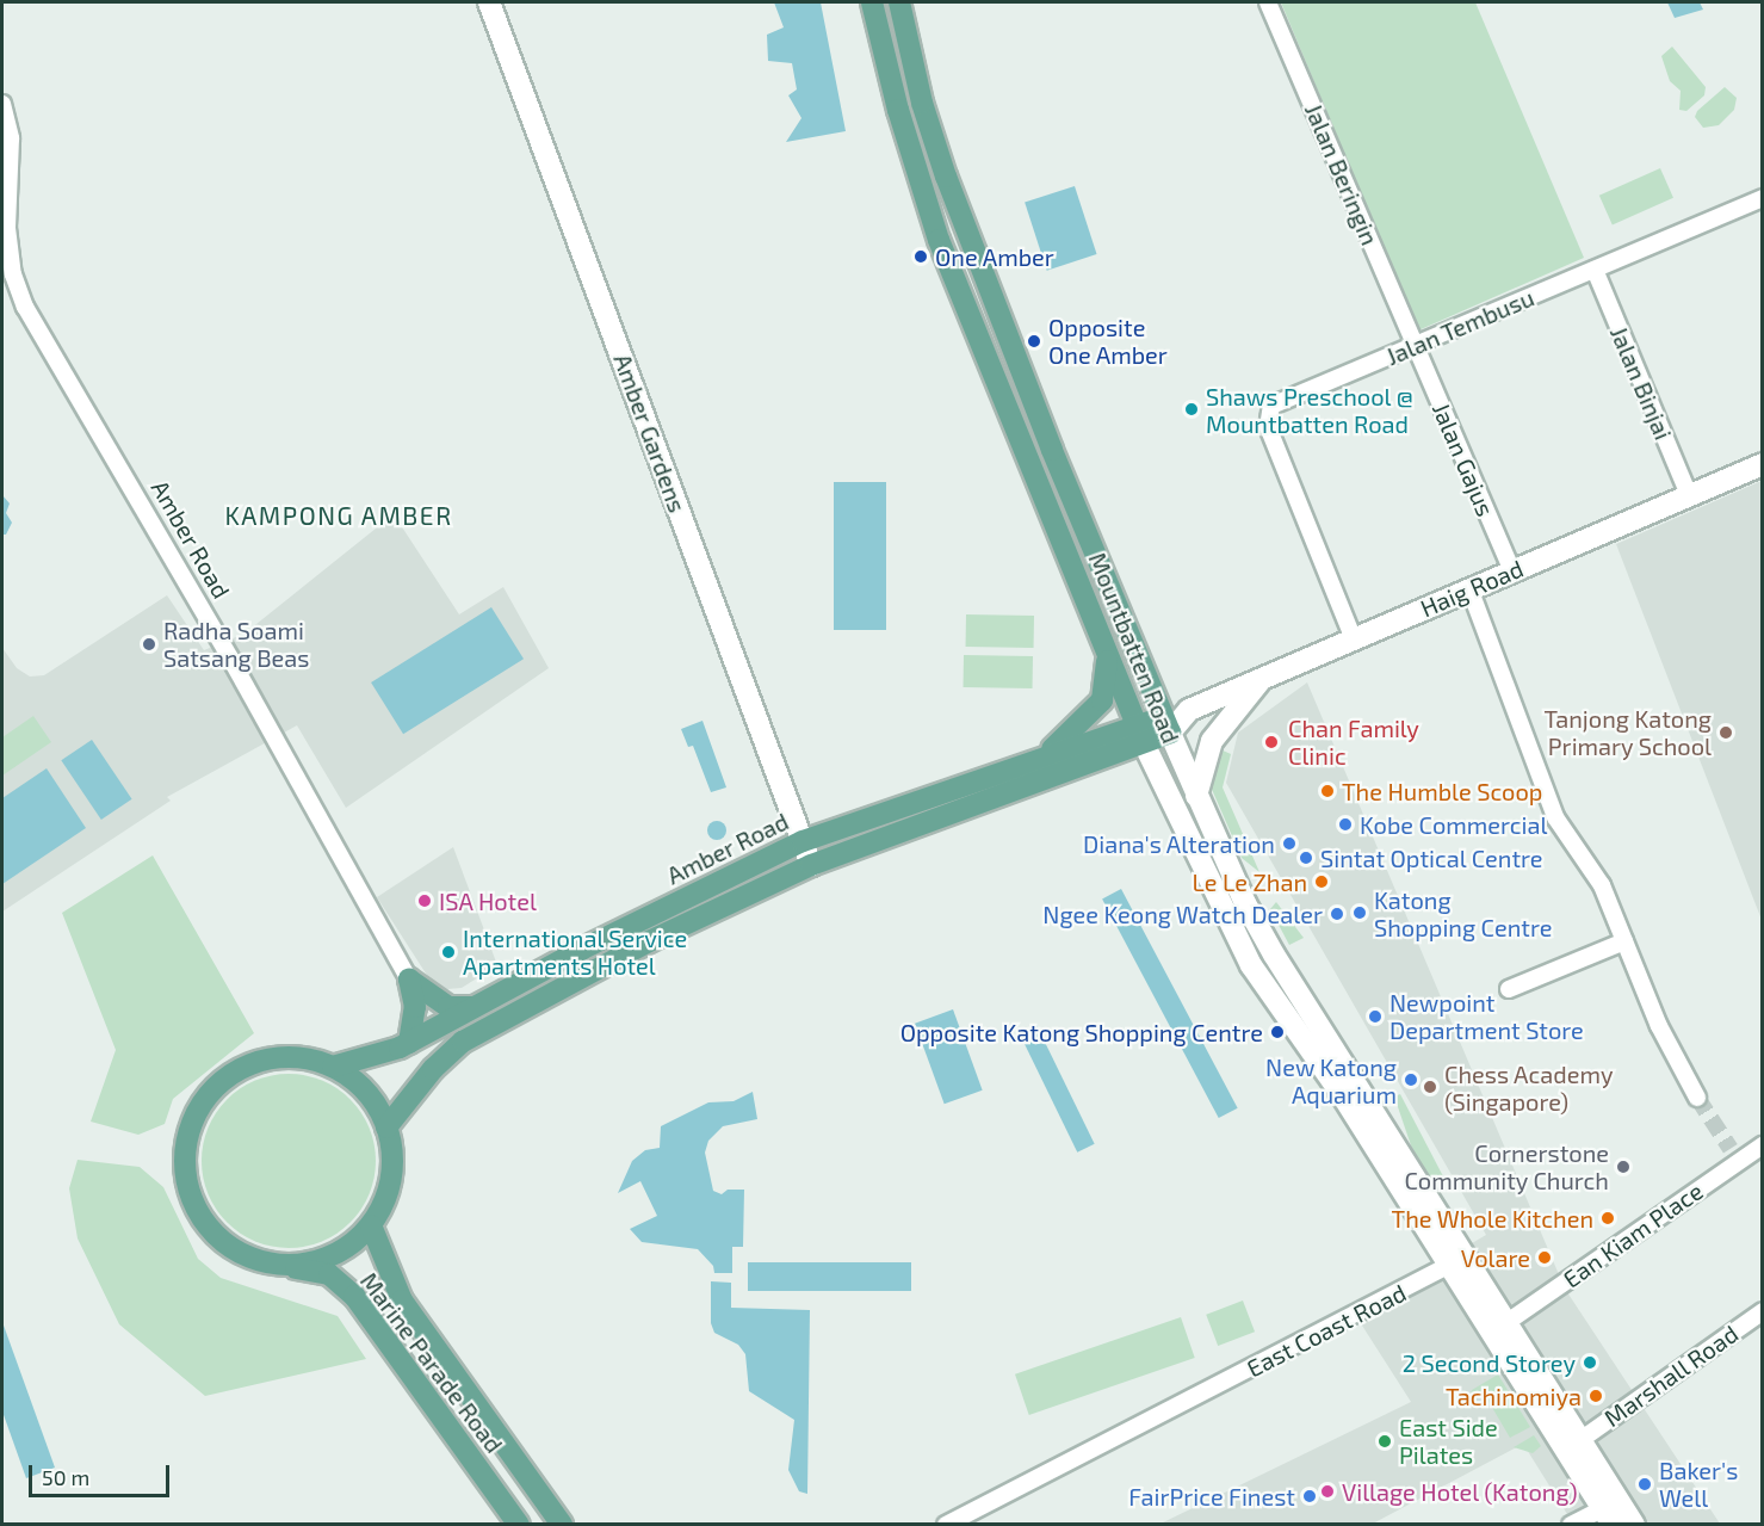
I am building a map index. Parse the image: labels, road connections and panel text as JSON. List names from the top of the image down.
{
  "streets": {
    "main road": [
      "Amber Gardens",
      "Amber Road",
      "Haig Road",
      "Mountbatten Road",
      "Marine Parade Road"
    ],
    "street": [
      "Jalan Beringin",
      "Jalan Tembusu",
      "Jalan Binjai",
      "Jalan Gajus",
      "Ean Kiam Place",
      "East Coast Road",
      "Marshall Road"
    ]
  },
  "crossings": [
    ["Jalan Beringin", "Jalan Tembusu"],
    ["Jalan Beringin", "Jalan Gajus"],
    ["Jalan Tembusu", "Jalan Binjai"],
    ["Jalan Tembusu", "Jalan Gajus"],
    ["Jalan Tembusu", "Haig Road"],
    ["Jalan Binjai", "Haig Road"],
    ["Amber Gardens", "Amber Road"],
    ["Jalan Gajus", "Haig Road"],
    ["Amber Road", "Haig Road"],
    ["Amber Road", "Mountbatten Road"],
    ["Amber Road", "Marine Parade Road"],
    ["Haig Road", "Mountbatten Road"],
    ["Mountbatten Road", "East Coast Road"]
  ],
  "districts": ["KAMPONG AMBER"],
  "places": [
    "One Amber",
    "Opposite One Amber",
    "Shaws Preschool @ Mountbatten Road",
    "Radha Soami Satsang Beas",
    "Tanjong Katong Primary School",
    "Chan Family Clinic",
    "The Humble Scoop",
    "Kobe Commercial",
    "Diana's Alteration",
    "Sintat Optical Centre",
    "Le Le Zhan",
    "ISA Hotel",
    "Katong Shopping Centre",
    "Ngee Keong Watch Dealer",
    "International Service Apartments Hotel",
    "Newpoint Department Store",
    "Opposite Katong Shopping Centre",
    "New Katong Aquarium",
    "Chess Academy (Singapore)",
    "Cornerstone Community Church",
    "The Whole Kitchen",
    "Volare",
    "2 Second Storey",
    "Tachinomiya",
    "East Side Pilates",
    "Baker's Well",
    "Village Hotel (Katong)",
    "FairPrice Finest"
  ],
  "scale_bar": "50 m"
}
